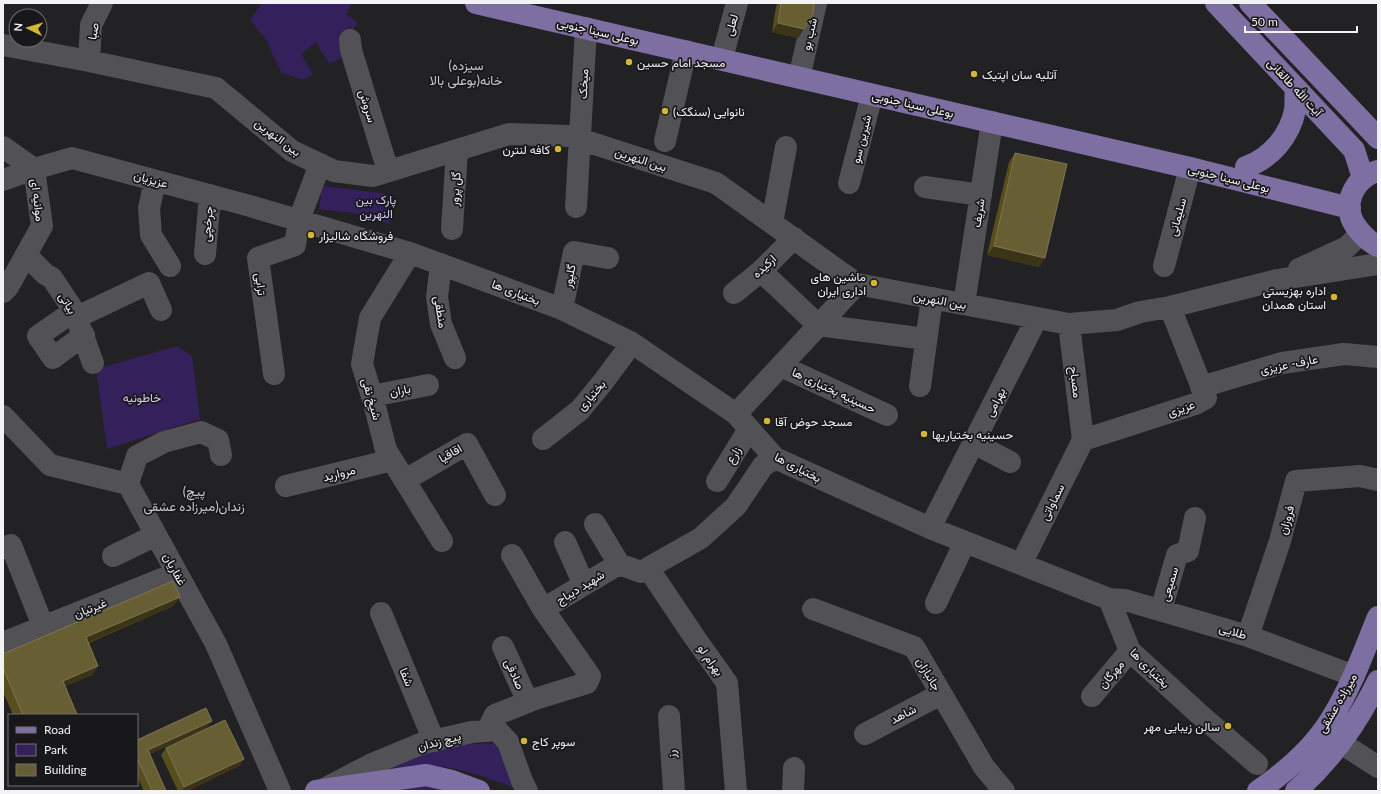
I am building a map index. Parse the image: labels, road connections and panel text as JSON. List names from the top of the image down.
{
  "streets": {
    "main road": ["بوعلی سینا جنوبی", "آیت الله طالقانی", "میرزاده عشقی"],
    "street": [
      "لعلی",
      "صبا",
      "شب بو",
      "میخک",
      "سروش",
      "بین النهرین",
      "شیرین سو",
      "عزیزیان",
      "گل پرور",
      "موانیه ای",
      "شریف",
      "سلیمانی",
      "چرخچی",
      "ارکیده",
      "گلپور",
      "ترابی",
      "بختیاری ها",
      "بیاتی",
      "منطقی",
      "عارف- عزیزی",
      "مصباح",
      "باران",
      "حسینیه بختیاری ها",
      "بختیاری",
      "شیخ نقی",
      "بهرامی",
      "عزیزی",
      "اقاقیا",
      "زارع",
      "مروارید",
      "سماواتی",
      "فروزان",
      "غفاریان",
      "سمیعی",
      "شهید دیباج",
      "غیرتیان",
      "طلایی",
      "بهرام لو",
      "صادقی",
      "جانبازان",
      "مهرگان",
      "شفا",
      "شاهد",
      "پیچ زندان",
      "رز"
    ]
  },
  "crossings": [
    ["لعلی", "بوعلی سینا جنوبی"],
    ["صبا", "بین النهرین"],
    ["بوعلی سینا جنوبی", "شب بو"],
    ["بوعلی سینا جنوبی", "میخک"],
    ["بوعلی سینا جنوبی", "آیت الله طالقانی"],
    ["بوعلی سینا جنوبی", "شیرین سو"],
    ["بوعلی سینا جنوبی", "شریف"],
    ["بوعلی سینا جنوبی", "سلیمانی"],
    ["میخک", "بین النهرین"],
    ["سروش", "بین النهرین"],
    ["بین النهرین", "گل پرور"],
    ["بین النهرین", "شریف"],
    ["بین النهرین", "ارکیده"],
    ["بین النهرین", "مصباح"],
    ["بین النهرین", "بهرامی"],
    ["بین النهرین", "عزیزی"],
    ["بین النهرین", "زارع"],
    ["عزیزیان", "موانیه ای"],
    ["عزیزیان", "چرخچی"],
    ["عزیزیان", "ترابی"],
    ["عزیزیان", "بختیاری ها"],
    ["موانیه ای", "بیاتی"],
    ["گلپور", "بختیاری ها"],
    ["ترابی", "بختیاری ها"],
    ["بختیاری ها", "منطقی"],
    ["بختیاری ها", "بختیاری"],
    ["بختیاری ها", "شیخ نقی"],
    ["بختیاری ها", "بهرامی"],
    ["بختیاری ها", "زارع"],
    ["بختیاری ها", "سماواتی"],
    ["بختیاری ها", "طلایی"],
    ["بختیاری ها", "مهرگان"],
    ["عارف- عزیزی", "عزیزی"],
    ["مصباح", "عزیزی"],
    ["مصباح", "سماواتی"],
    ["باران", "شیخ نقی"],
    ["حسینیه بختیاری ها", "زارع"],
    ["شیخ نقی", "اقاقیا"],
    ["شیخ نقی", "مروارید"],
    ["عزیزی", "سماواتی"],
    ["فروزان", "طلایی"],
    ["غفاریان", "غیرتیان"],
    ["سمیعی", "طلایی"],
    ["شهید دیباج", "صادقی"],
    ["شهید دیباج", "پیچ زندان"],
    ["طلایی", "میرزاده عشقی"],
    ["جانبازان", "شاهد"],
    ["شفا", "پیچ زندان"]
  ],
  "districts": ["(سیزده خانه(بوعلی بالا", "(پیچ زندان(میرزاده عشقی"],
  "parks": ["پارک بین النهرین", "خاطونیه"],
  "places": [
    "مسجد امام حسین",
    "آتلیه سان اپتیک",
    "نانوایی (سنگک)",
    "کافه لنترن",
    "فروشگاه شالیزار",
    "ماشین های اداری ایران",
    "اداره بهزیستی استان همدان",
    "مسجد حوض آقا",
    "حسینیه بختیاریها",
    "سالن زیبایی مهر",
    "سوپر کاج"
  ],
  "legend": ["Road", "Park", "Building"],
  "scale_bar": "50 m",
  "north": "left"
}
